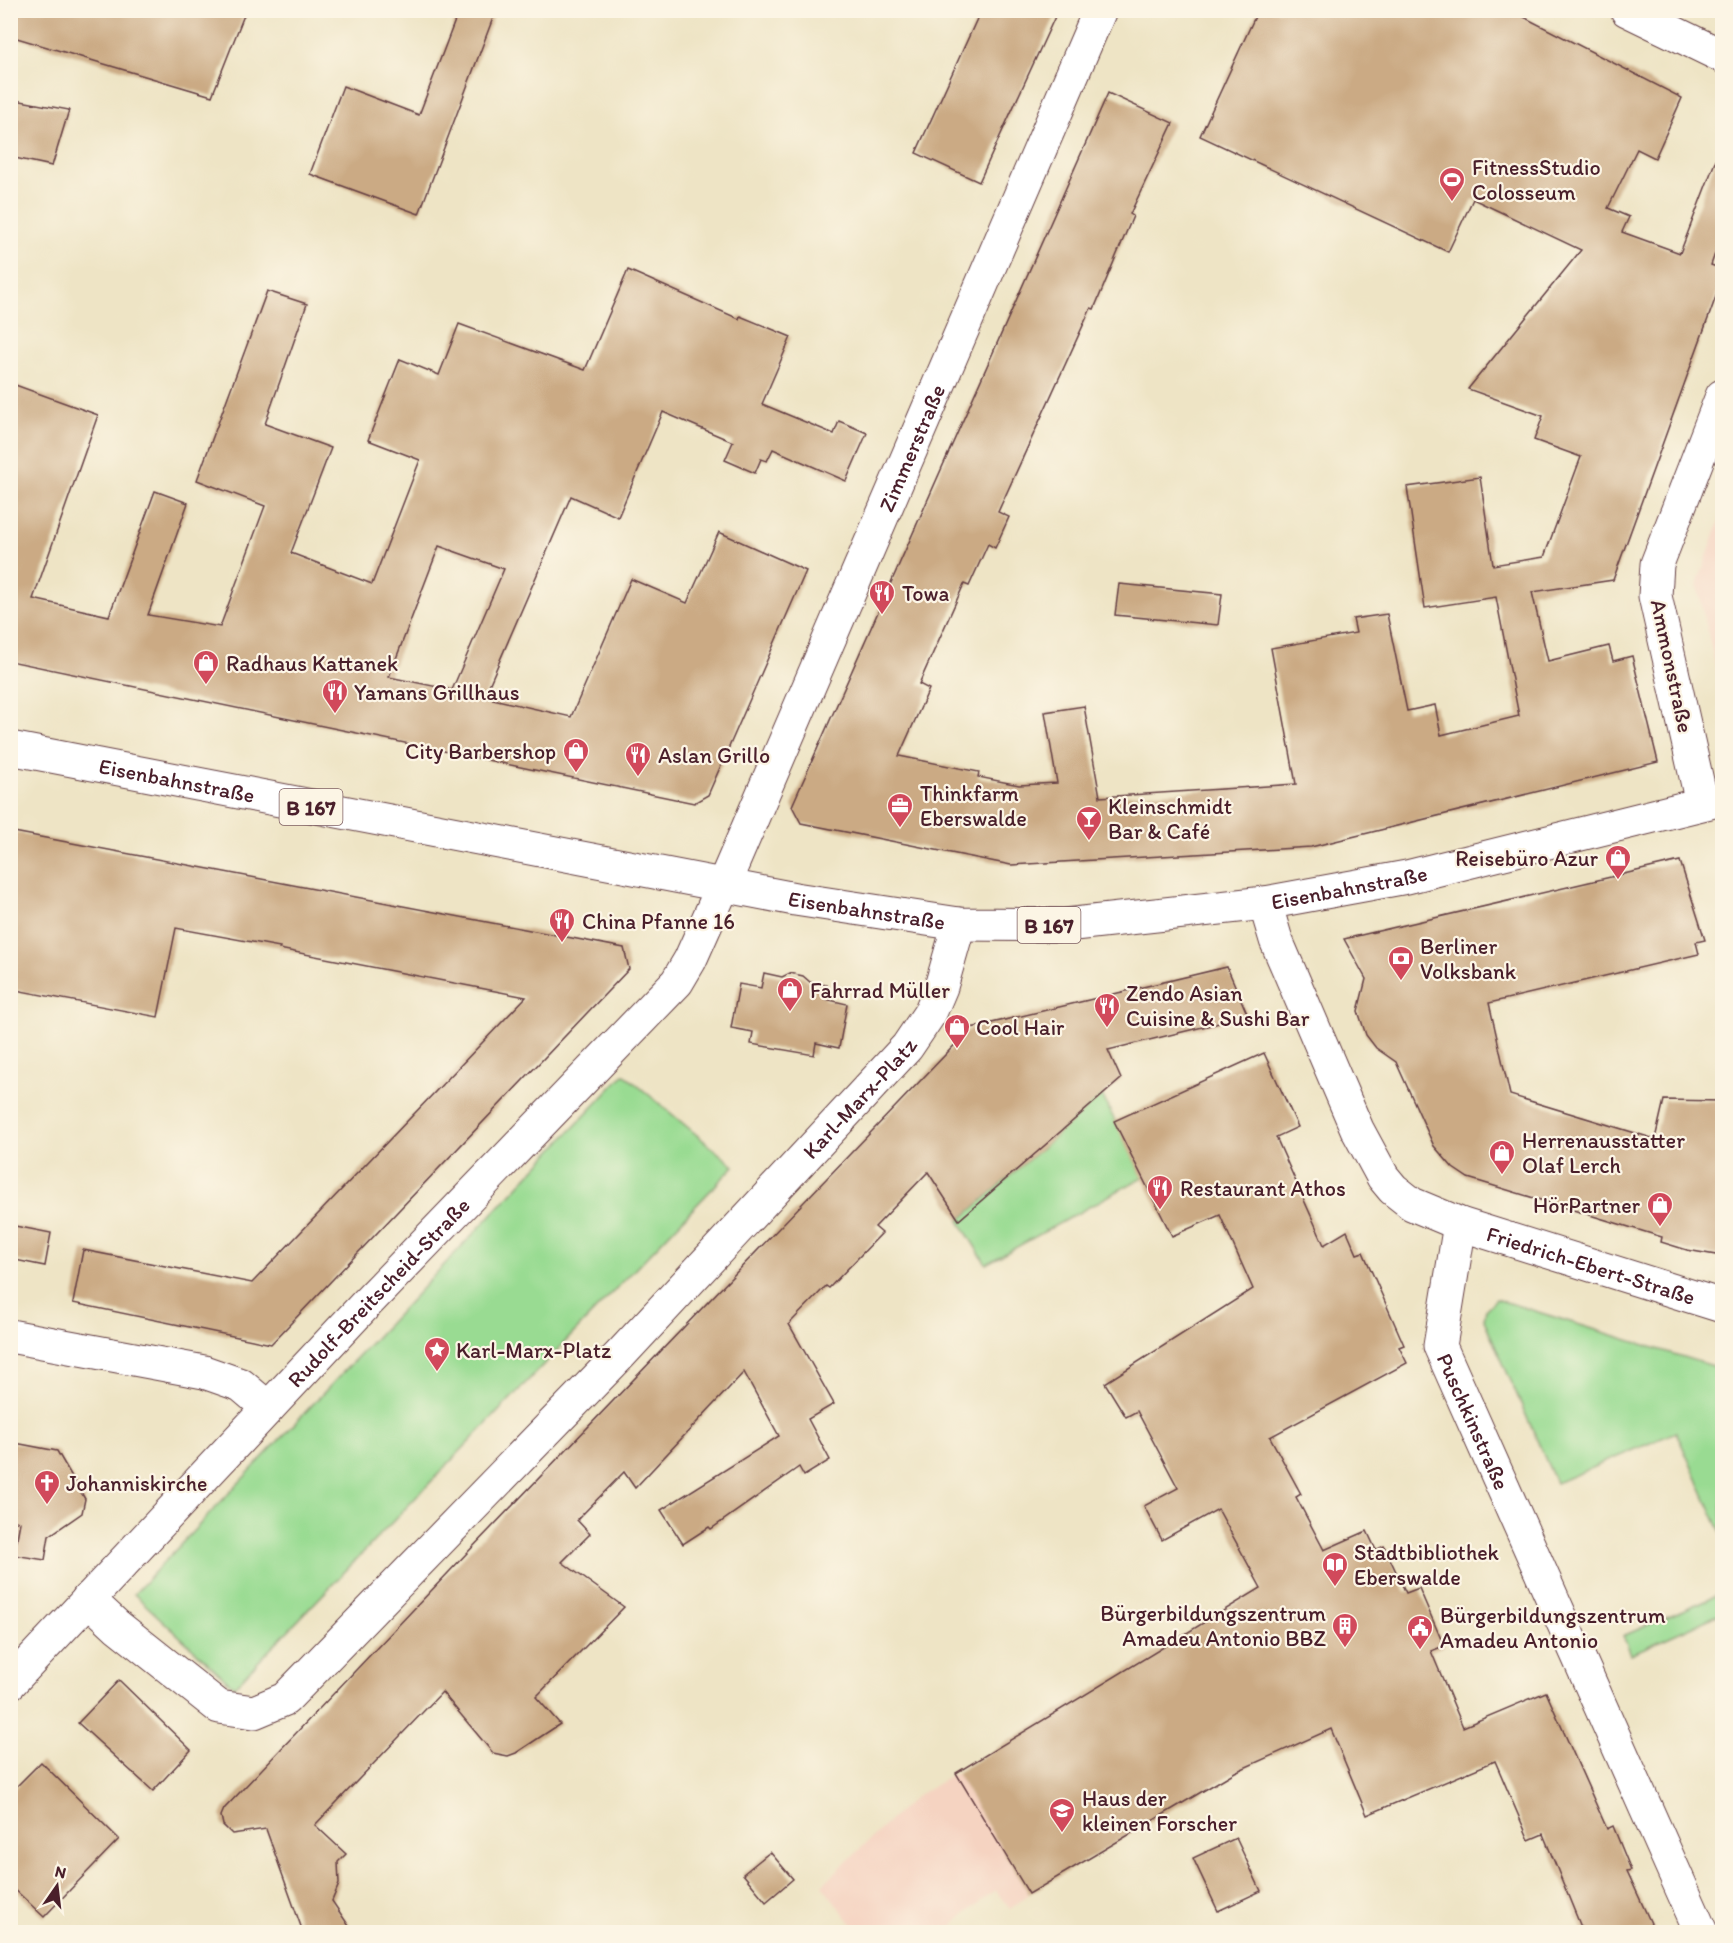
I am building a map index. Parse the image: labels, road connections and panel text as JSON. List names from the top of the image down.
{
  "streets": {
    "street": [
      "Zimmerstraße",
      "Ammonstraße",
      "Eisenbahnstraße",
      "B 167",
      "Karl-Marx-Platz",
      "Friedrich-Ebert-Straße",
      "Rudolf-Breitscheid-Straße",
      "Puschkinstraße"
    ]
  },
  "crossings": [
    ["Zimmerstraße", "Eisenbahnstraße"],
    ["Zimmerstraße", "Rudolf-Breitscheid-Straße"],
    ["Ammonstraße", "Eisenbahnstraße"],
    ["Eisenbahnstraße", "Karl-Marx-Platz"],
    ["Eisenbahnstraße", "Rudolf-Breitscheid-Straße"],
    ["Karl-Marx-Platz", "Rudolf-Breitscheid-Straße"],
    ["Friedrich-Ebert-Straße", "Puschkinstraße"]
  ],
  "places": {
    "sports": ["FitnessStudio Colosseum"],
    "restaurant": [
      "Towa",
      "Yamans Grillhaus",
      "Aslan Grillo",
      "China Pfanne 16",
      "Zendo Asian Cuisine & Sushi Bar",
      "Restaurant Athos"
    ],
    "shop": [
      "Radhaus Kattanek",
      "City Barbershop",
      "Reisebüro Azur",
      "Fahrrad Müller",
      "Cool Hair",
      "Herrenausstatter Olaf Lerch",
      "HörPartner"
    ],
    "office": ["Thinkfarm Eberswalde"],
    "bar": ["Kleinschmidt Bar & Café"],
    "bank": ["Berliner Volksbank"],
    "place": ["Karl-Marx-Platz"],
    "church": ["Johanniskirche"],
    "library": ["Stadtbibliothek Eberswalde"],
    "building": ["Bürgerbildungszentrum Amadeu Antonio BBZ"],
    "public building": ["Bürgerbildungszentrum Amadeu Antonio"],
    "school or university": ["Haus der kleinen Forscher"]
  },
  "north": "top"
}
